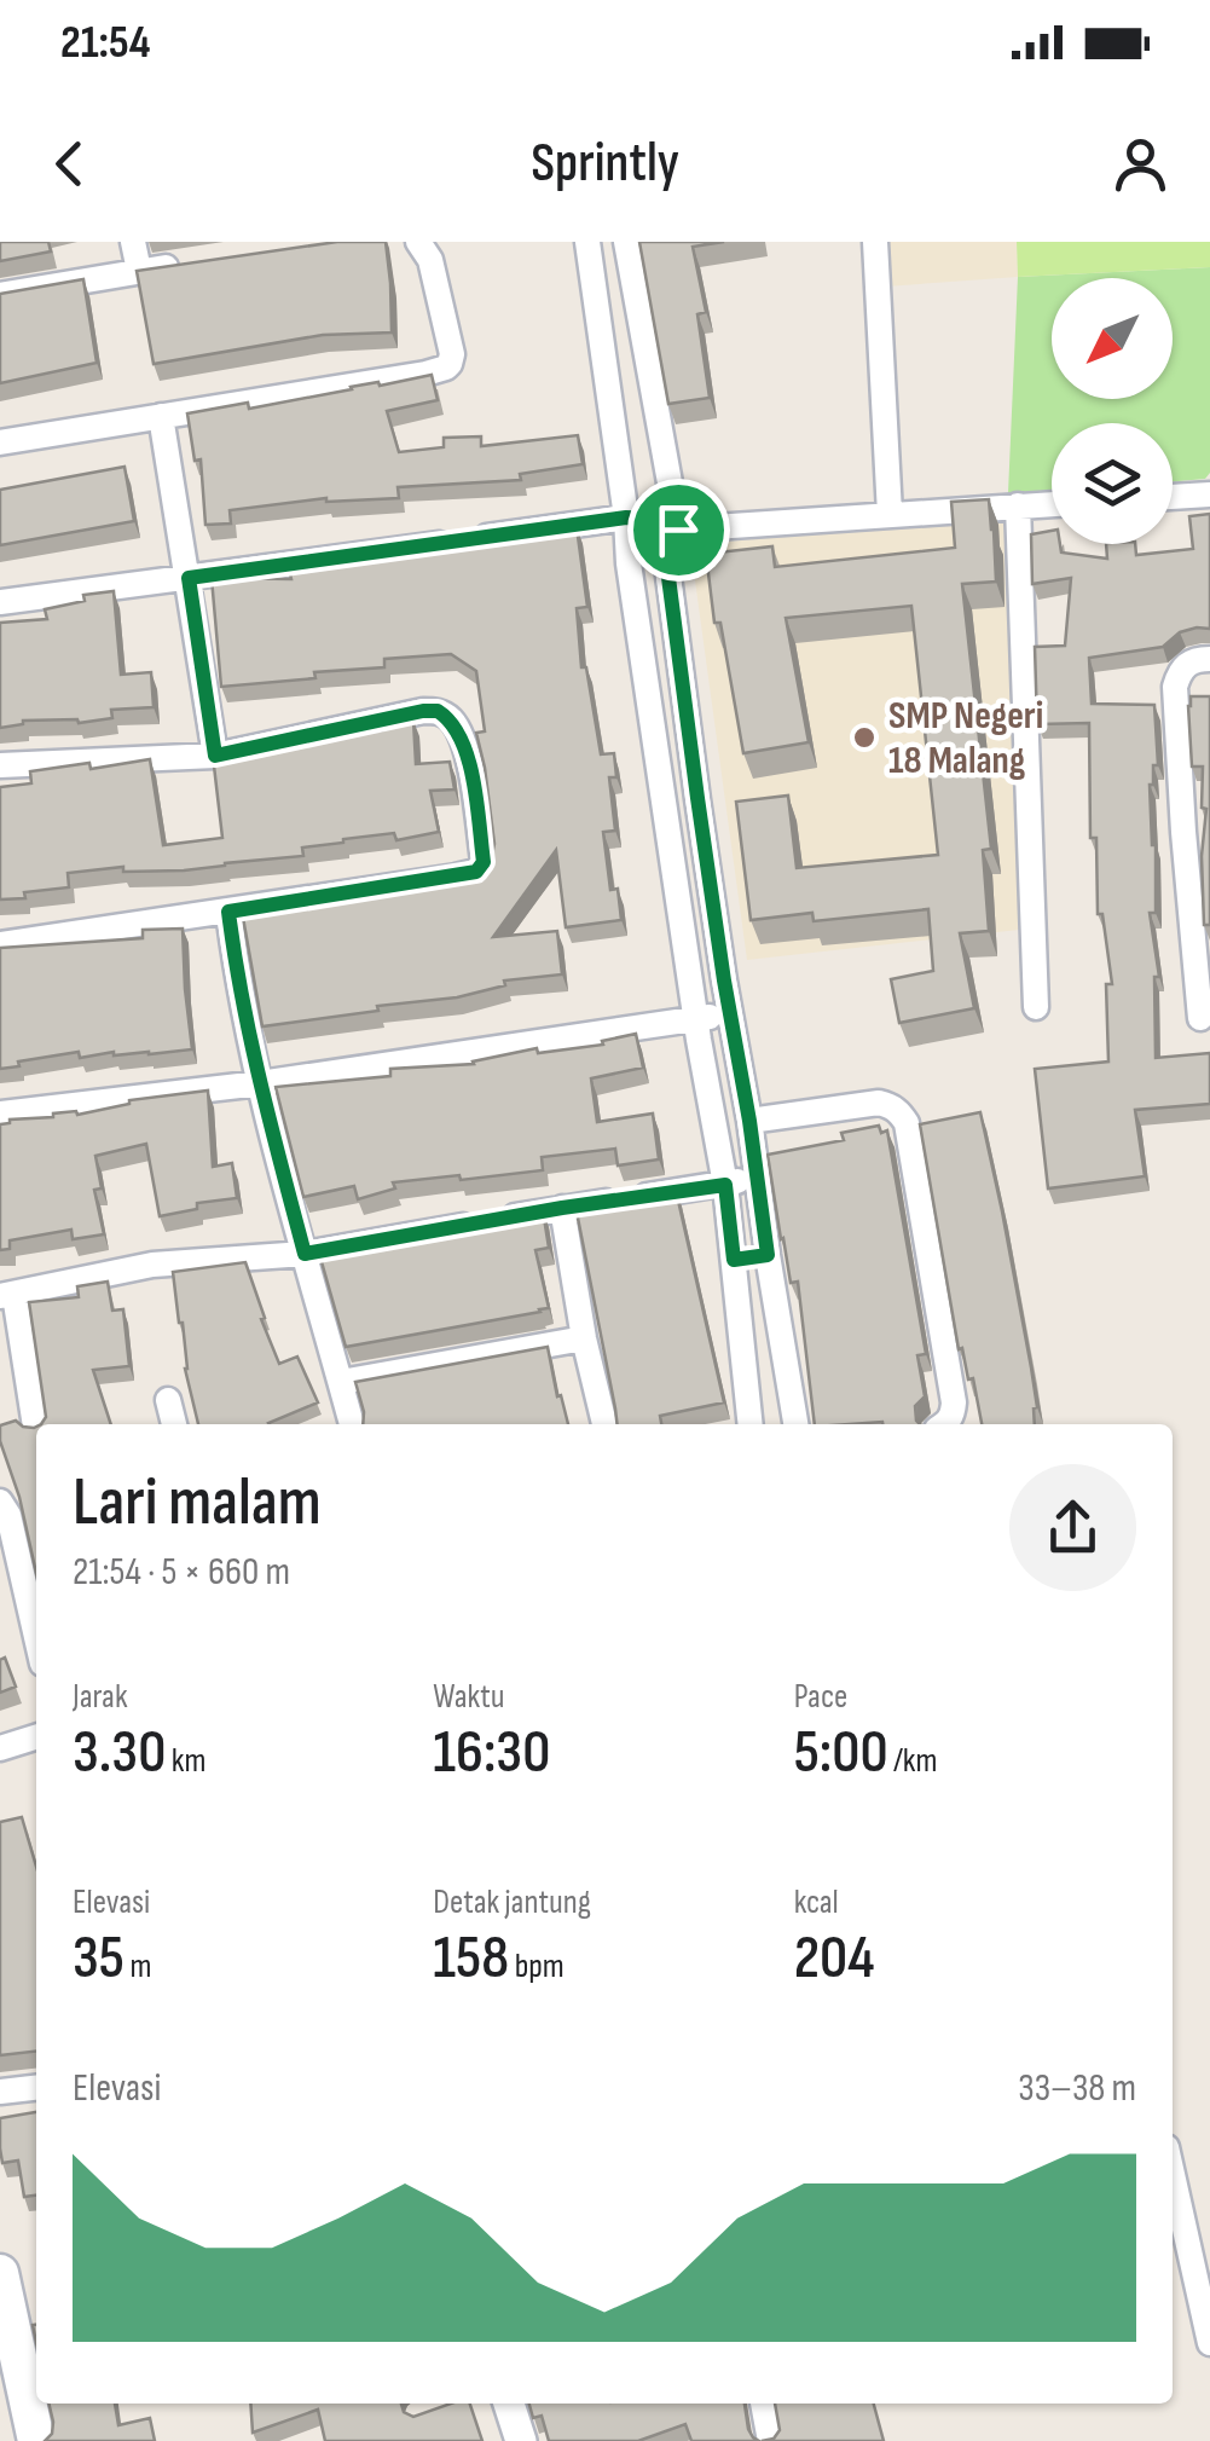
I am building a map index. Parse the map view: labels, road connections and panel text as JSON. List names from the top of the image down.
{
  "places": ["SMP Negeri 18 Malang"],
  "north": "bottom left",
  "page": {
    "status": "21:54",
    "header": "Sprintly",
    "heading": ["Lari malam", "21:54 · 5 × 660 m"],
    "stats": [
      ["Jarak", "3.30 km"],
      ["Waktu", "16:30"],
      ["Pace", "5:00 /km"],
      ["Elevasi", "35 m"],
      ["Detak jantung", "158 bpm"],
      ["kcal", "204"]
    ],
    "chart": ["Elevasi", "33–38 m"]
  }
}
